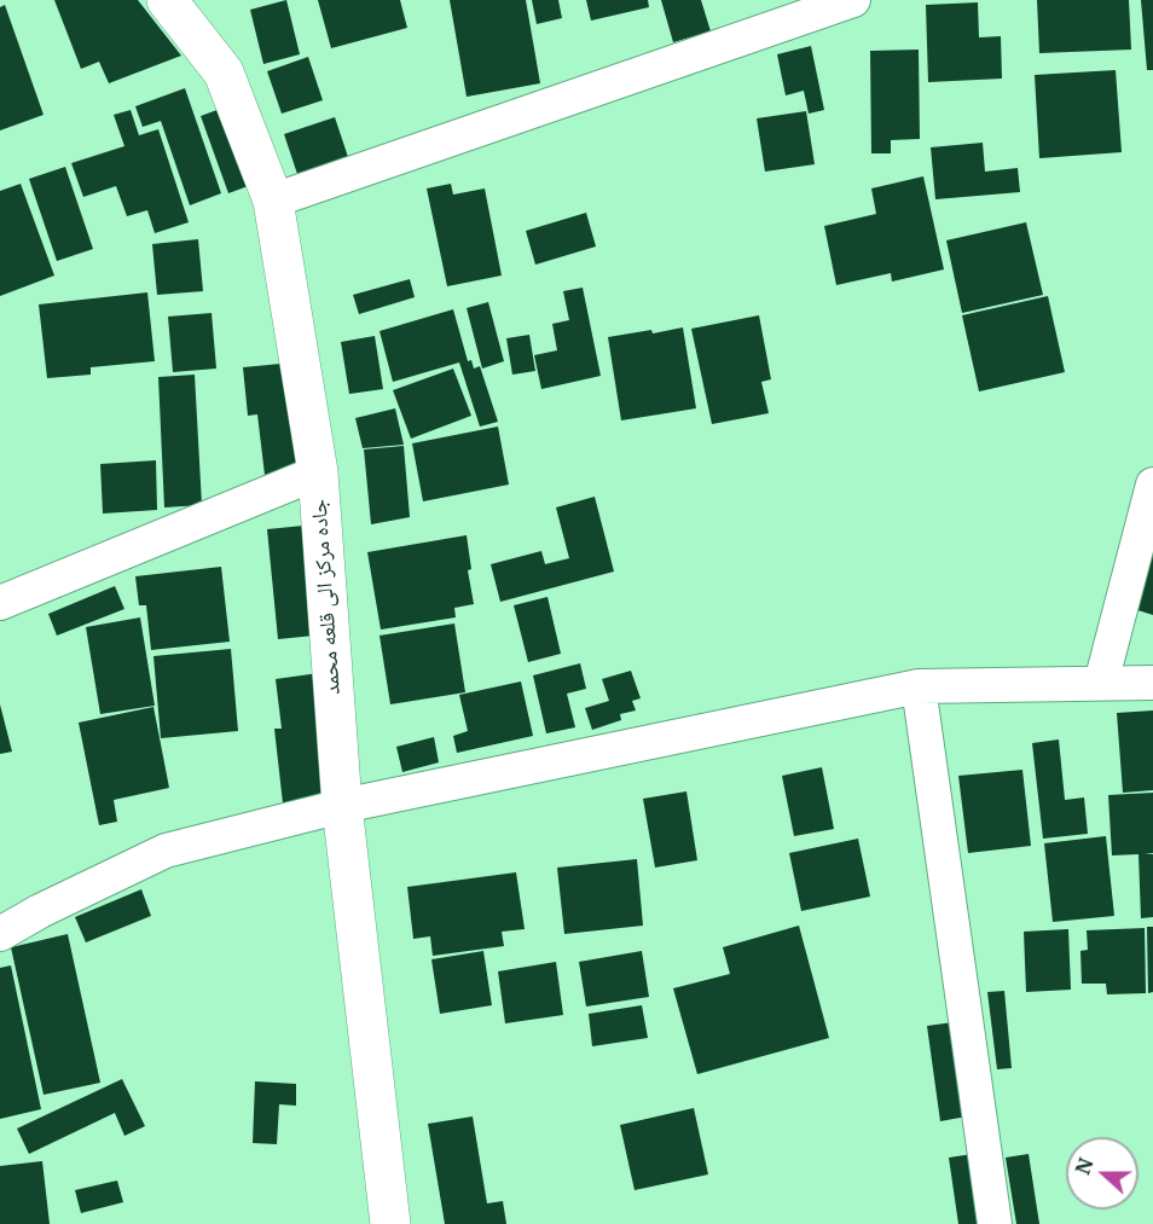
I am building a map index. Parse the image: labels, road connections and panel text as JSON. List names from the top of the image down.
{
  "streets": {
    "street": ["جاده مرکز الی قلعه محمد"]
  },
  "north": "left"
}
